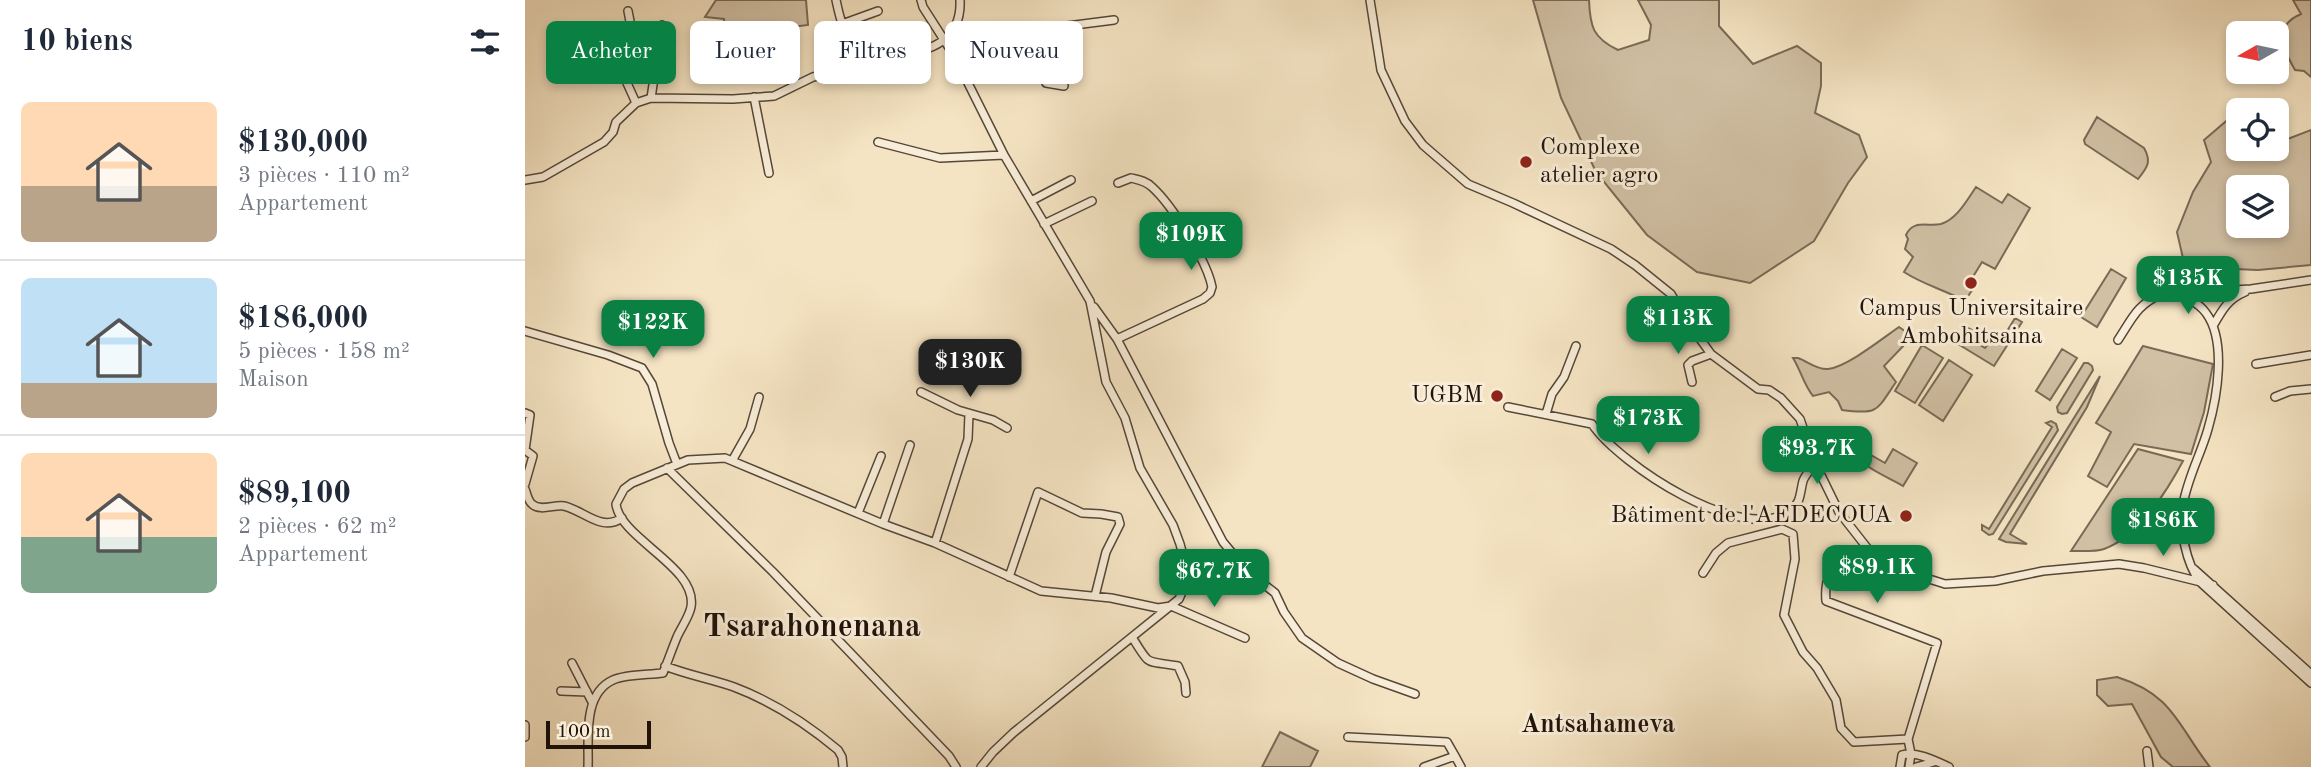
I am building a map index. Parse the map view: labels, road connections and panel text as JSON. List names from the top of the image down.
{
  "districts": ["Tsarahonenana", "Antsahameva"],
  "places": [
    "Complexe atelier agro",
    "Campus Universitaire Ambohitsaina",
    "UGBM",
    "Bâtiment de l'AEDECOUA"
  ],
  "scale_bar": "100 m",
  "north": "left",
  "page": {
    "heading": "10 biens",
    "chip": [
      "Acheter",
      "Louer",
      "Filtres",
      "Nouveau"
    ],
    "list": [
      {
        "name": "$130,000",
        "note": "3 pièces · 110 m² · Appartement"
      },
      {
        "name": "$186,000",
        "note": "5 pièces · 158 m² · Maison"
      },
      {
        "name": "$89,100",
        "note": "2 pièces · 62 m² · Appartement"
      }
    ],
    "price": [
      "$109K",
      "$135K",
      "$113K",
      "$122K",
      "$130K",
      "$173K",
      "$93.7K",
      "$186K",
      "$89.1K",
      "$67.7K"
    ],
    "scale": "100 m"
  }
}
